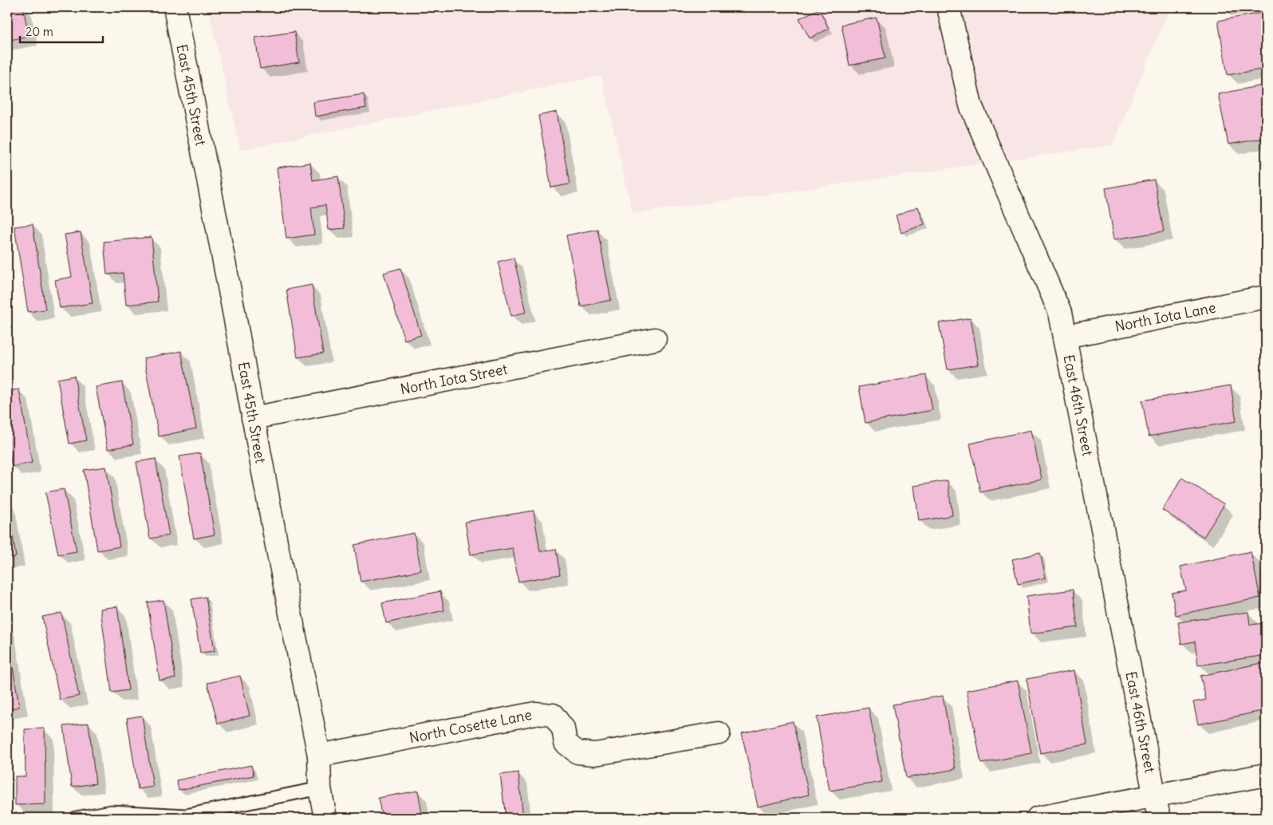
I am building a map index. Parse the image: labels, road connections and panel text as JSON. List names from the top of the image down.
{
  "streets": {
    "street": [
      "East 45th Street",
      "North Iota Lane",
      "North Iota Street",
      "East 46th Street",
      "North Cosette Lane"
    ]
  },
  "crossings": [
    ["East 45th Street", "North Iota Street"],
    ["East 45th Street", "North Cosette Lane"],
    ["North Iota Lane", "East 46th Street"]
  ],
  "scale_bar": "20 m"
}
